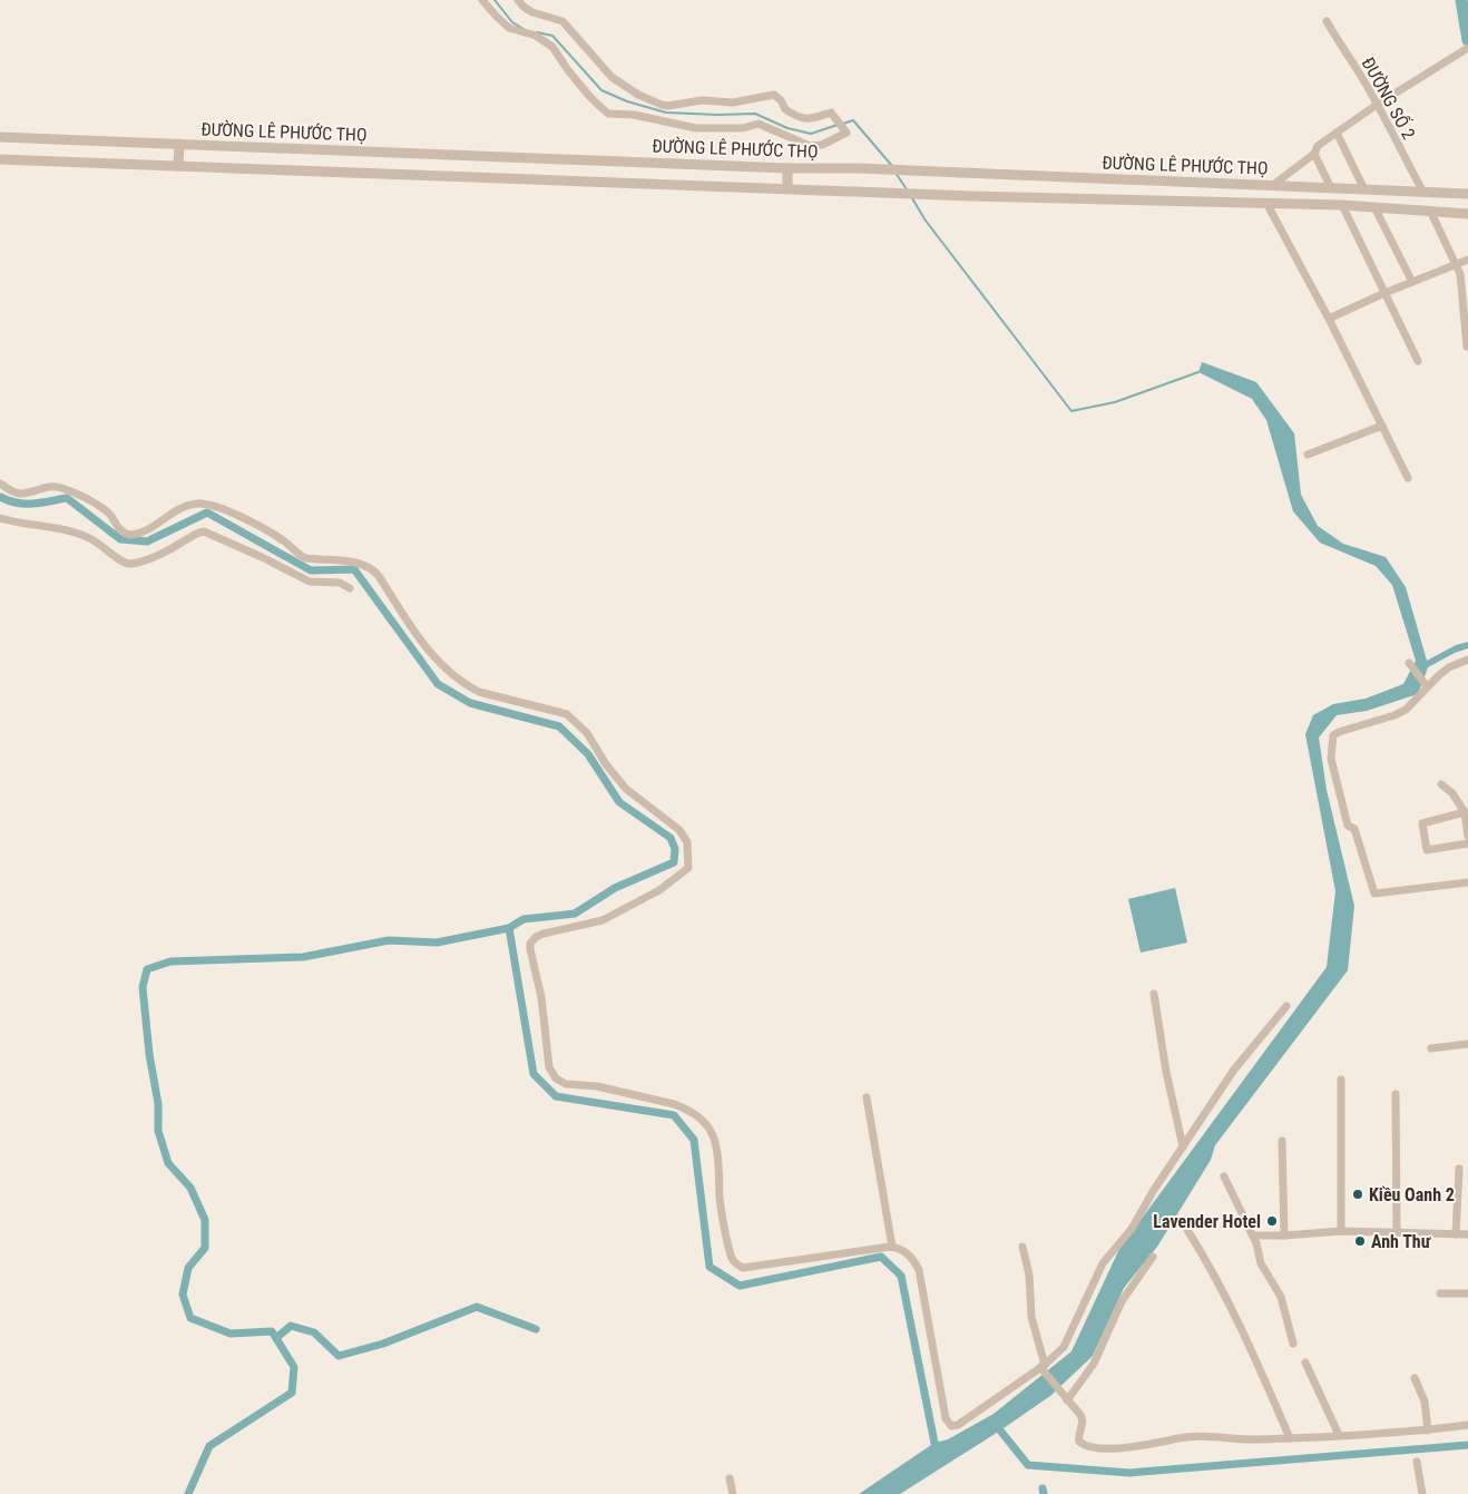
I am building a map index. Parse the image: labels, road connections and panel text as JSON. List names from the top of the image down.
{
  "streets": {
    "street": ["ĐƯỜNG SỐ 2", "ĐƯỜNG LÊ PHƯỚC THỌ"]
  },
  "crossings": [
    ["ĐƯỜNG SỐ 2", "ĐƯỜNG LÊ PHƯỚC THỌ"]
  ],
  "places": ["Kiều Oanh 2", "Lavender Hotel", "Anh Thư"]
}
